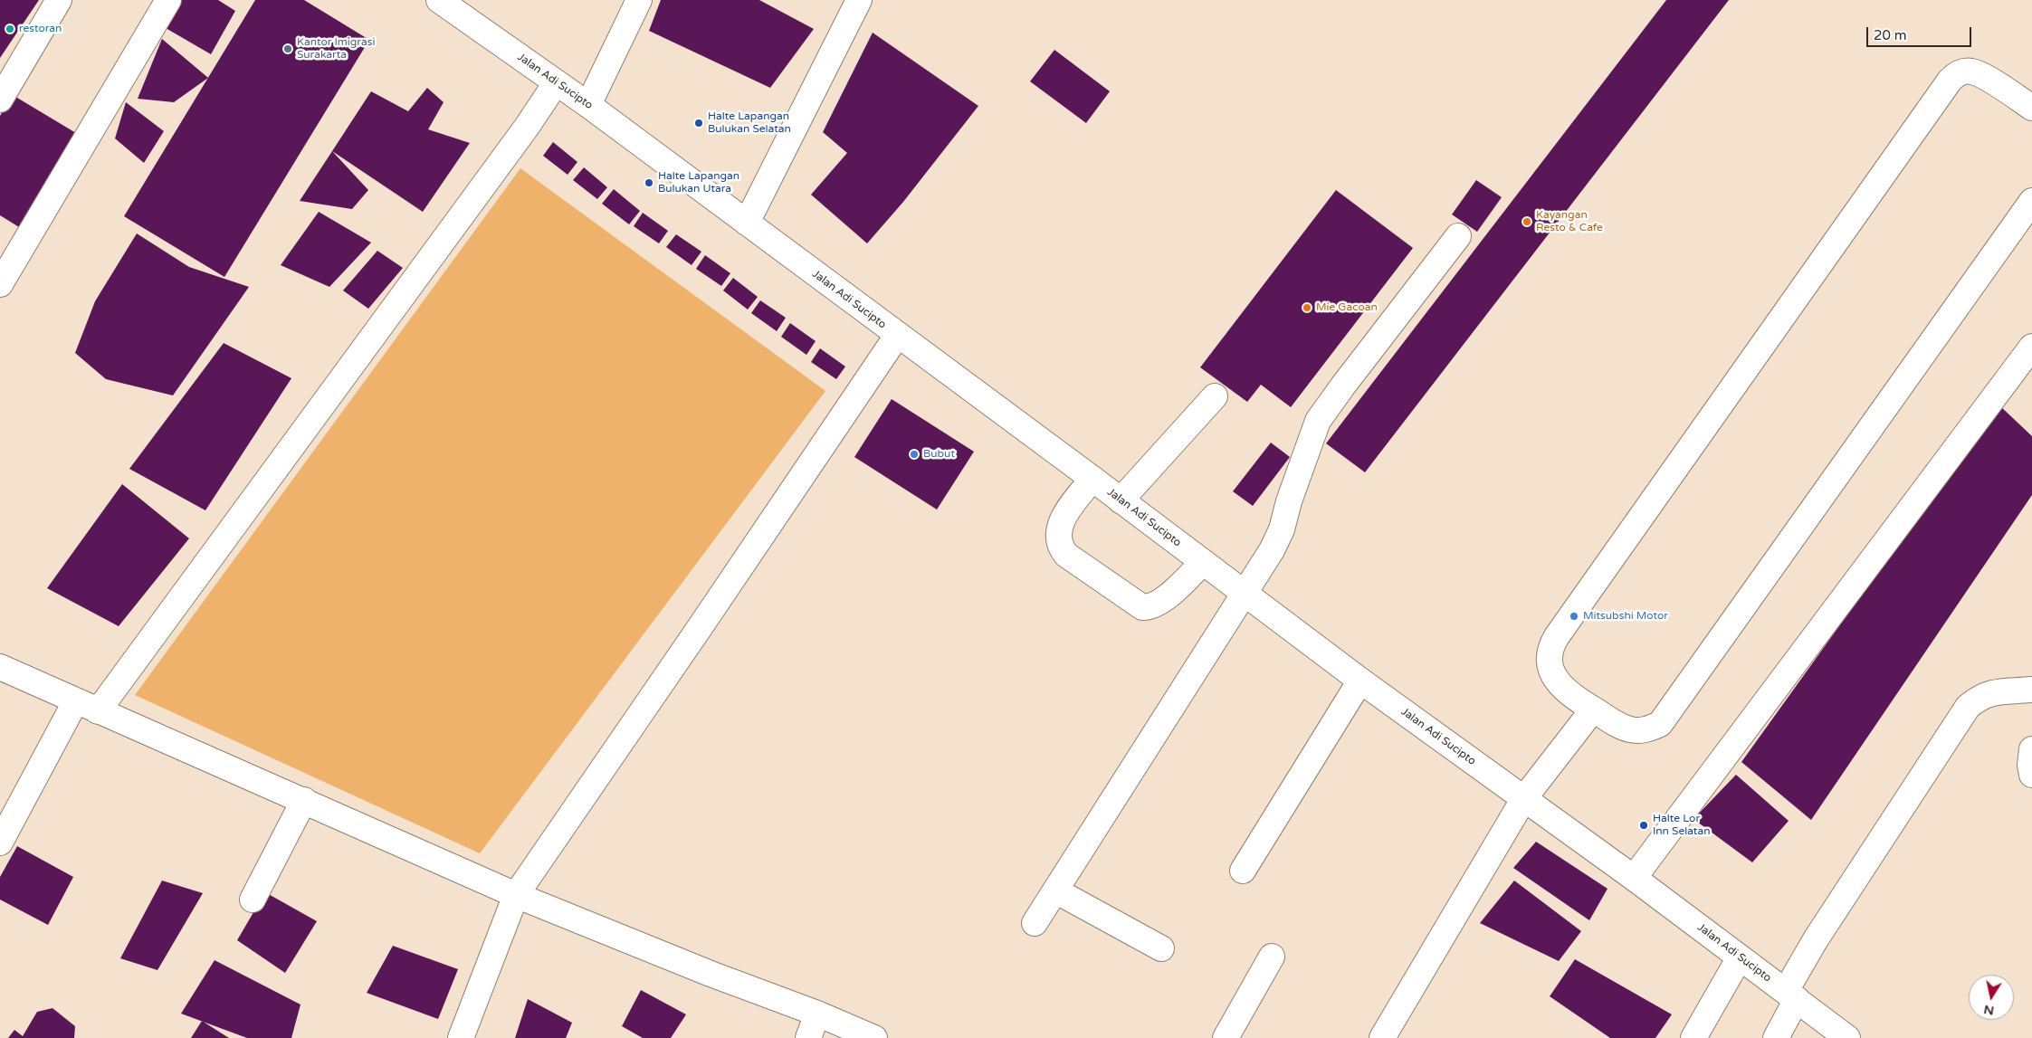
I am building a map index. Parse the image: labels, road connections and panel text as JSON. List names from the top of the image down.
{
  "streets": {
    "main road": ["Jalan Adi Sucipto"]
  },
  "places": [
    "restoran",
    "Kantor Imigrasi Surakarta",
    "Halte Lapangan Bulukan Selatan",
    "Halte Lapangan Bulukan Utara",
    "Kayangan Resto & Cafe",
    "Mie Gacoan",
    "Bubut",
    "Mitsubshi Motor",
    "Halte Lor Inn Selatan"
  ],
  "scale_bar": "20 m",
  "north": "bottom"
}
